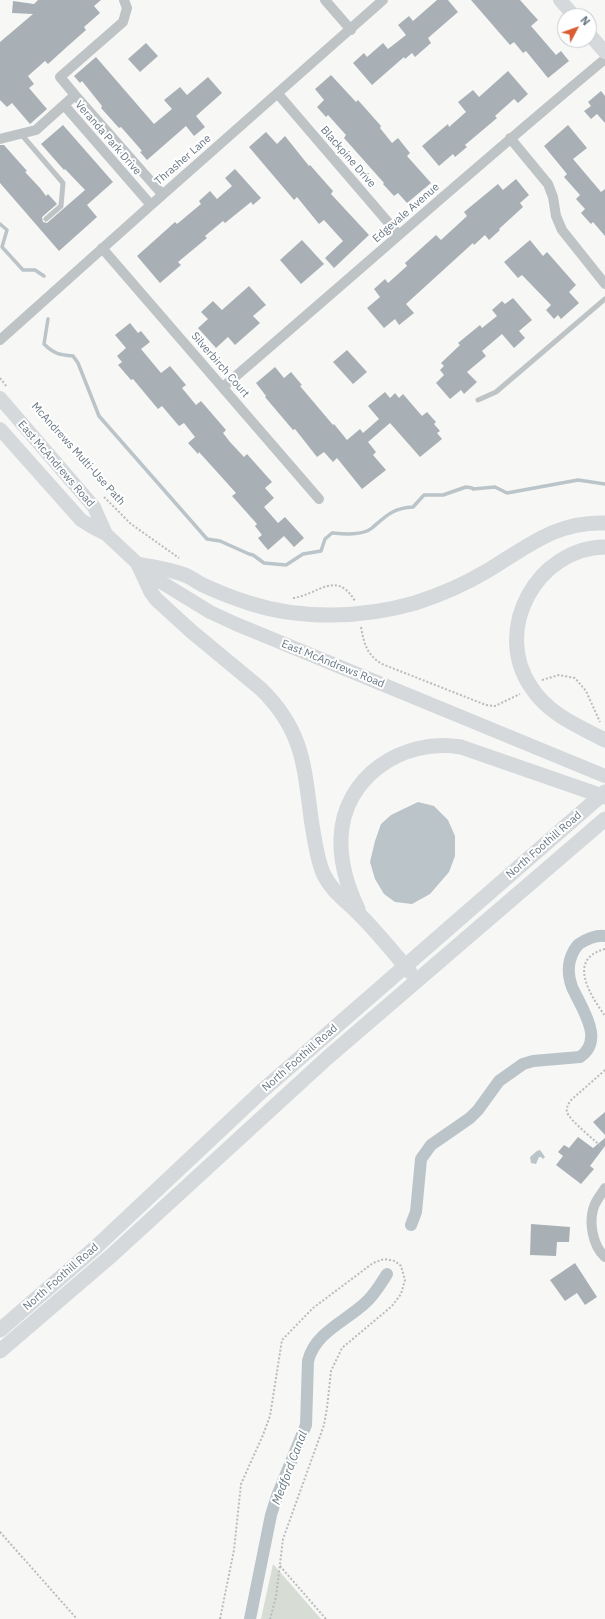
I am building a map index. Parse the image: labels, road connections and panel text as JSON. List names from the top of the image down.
{
  "streets": {
    "main road": ["East McAndrews Road", "North Foothill Road"],
    "street": [
      "Veranda Park Drive",
      "Blackpine Drive",
      "Thrasher Lane",
      "Edgevale Avenue",
      "Silverbirch Court"
    ],
    "path": ["McAndrews Multi-Use Path"]
  },
  "crossings": [
    ["Veranda Park Drive", "Thrasher Lane"],
    ["Blackpine Drive", "Thrasher Lane"],
    ["Blackpine Drive", "Edgevale Avenue"],
    ["Thrasher Lane", "Silverbirch Court"],
    ["Edgevale Avenue", "Silverbirch Court"]
  ],
  "water": ["Medford Canal"],
  "north": "top right"
}
